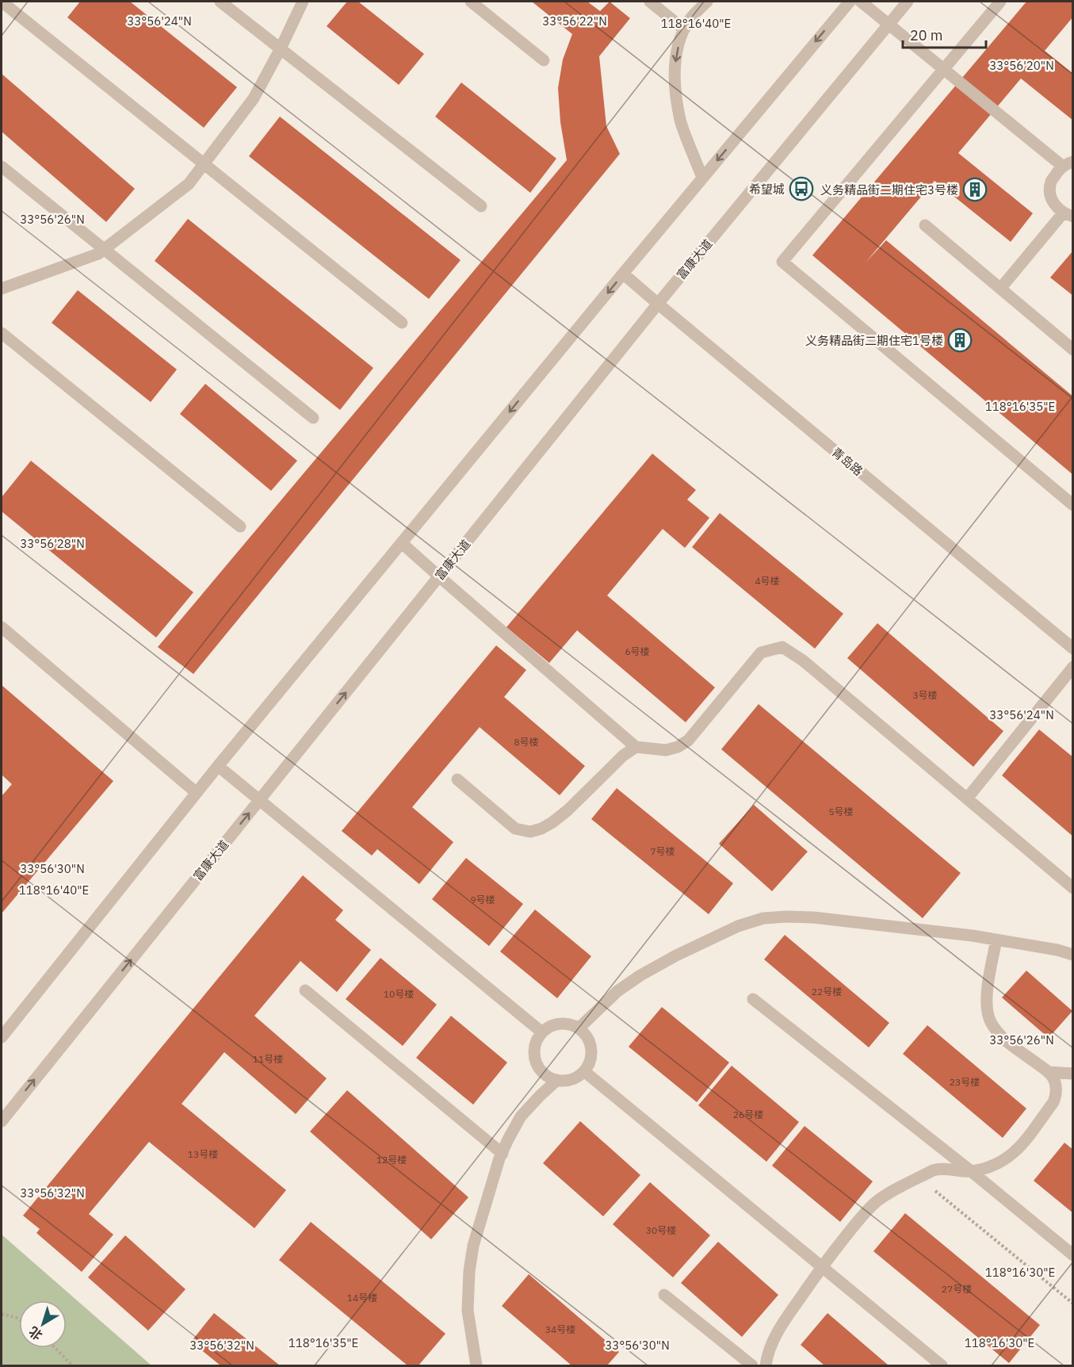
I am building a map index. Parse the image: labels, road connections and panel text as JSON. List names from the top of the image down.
{
  "streets": {
    "street": ["富康大道", "青岛路"]
  },
  "crossings": [
    ["富康大道", "青岛路"]
  ],
  "places": {
    "bus stop": ["希望城"],
    "building": ["义务精品街二期住宅3号楼", "义务精品街二期住宅1号楼"]
  },
  "house_numbers": [
    "4号楼",
    "6号楼",
    "3号楼",
    "8号楼",
    "5号楼",
    "7号楼",
    "9号楼",
    "22号楼",
    "10号楼",
    "11号楼",
    "23号楼",
    "26号楼",
    "13号楼",
    "12号楼",
    "30号楼",
    "27号楼",
    "14号楼",
    "34号楼"
  ],
  "scale_bar": "20 m",
  "north": "bottom left",
  "coordinates": [
    "33°56'24\"N",
    "33°56'22\"N",
    "118°16'40\"E",
    "33°56'20\"N",
    "33°56'26\"N",
    "118°16'35\"E",
    "33°56'28\"N",
    "33°56'30\"N",
    "33°56'32\"N",
    "118°16'30\"E"
  ]
}
